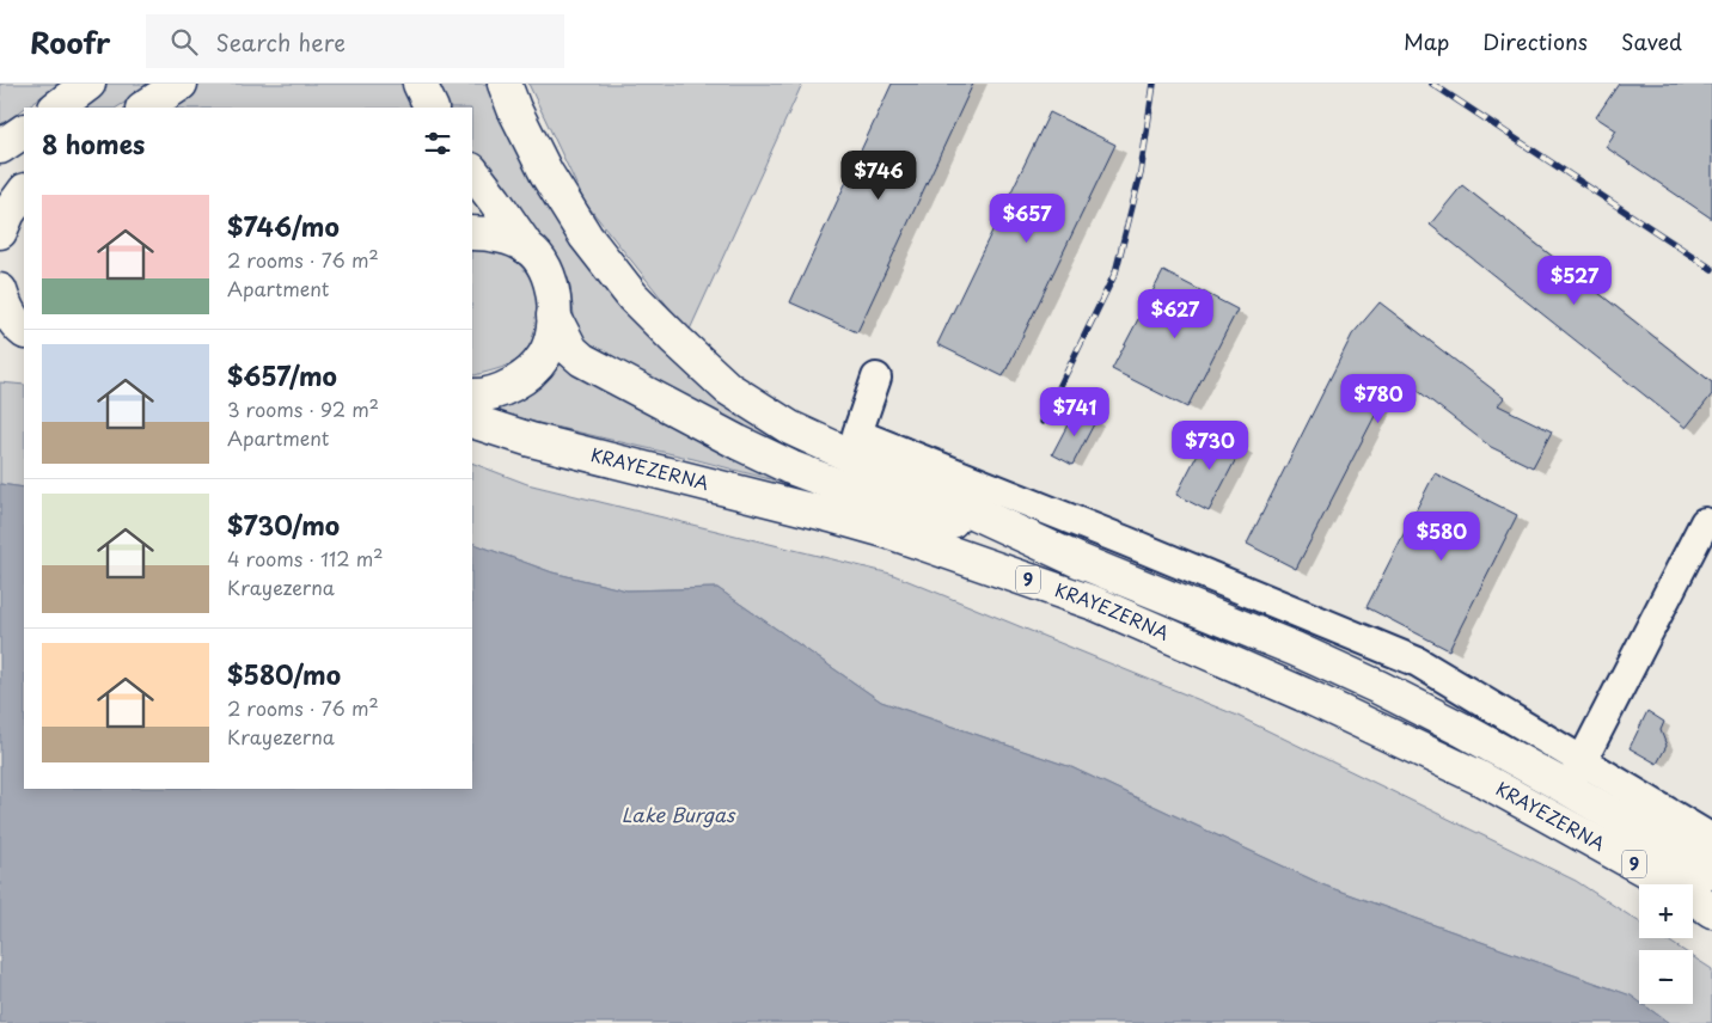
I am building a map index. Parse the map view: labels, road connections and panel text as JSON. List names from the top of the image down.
{
  "streets": {
    "highway": ["KRAYEZERNA", "9"]
  },
  "crossings": [
    ["KRAYEZERNA", "9"]
  ],
  "water": ["Lake Burgas"],
  "page": {
    "header": "Roofr",
    "search": "Search here",
    "nav": ["Map", "Directions", "Saved"],
    "heading": "8 homes",
    "price": [
      "$746",
      "$657",
      "$527",
      "$627",
      "$780",
      "$741",
      "$730",
      "$580"
    ],
    "list": [
      {
        "name": "$746/mo",
        "note": "2 rooms · 76 m² · Apartment"
      },
      {
        "name": "$657/mo",
        "note": "3 rooms · 92 m² · Apartment"
      },
      {
        "name": "$730/mo",
        "note": "4 rooms · 112 m² · Krayezerna"
      },
      {
        "name": "$580/mo",
        "note": "2 rooms · 76 m² · Krayezerna"
      }
    ],
    "map_buttons": ["+", "−"]
  }
}
